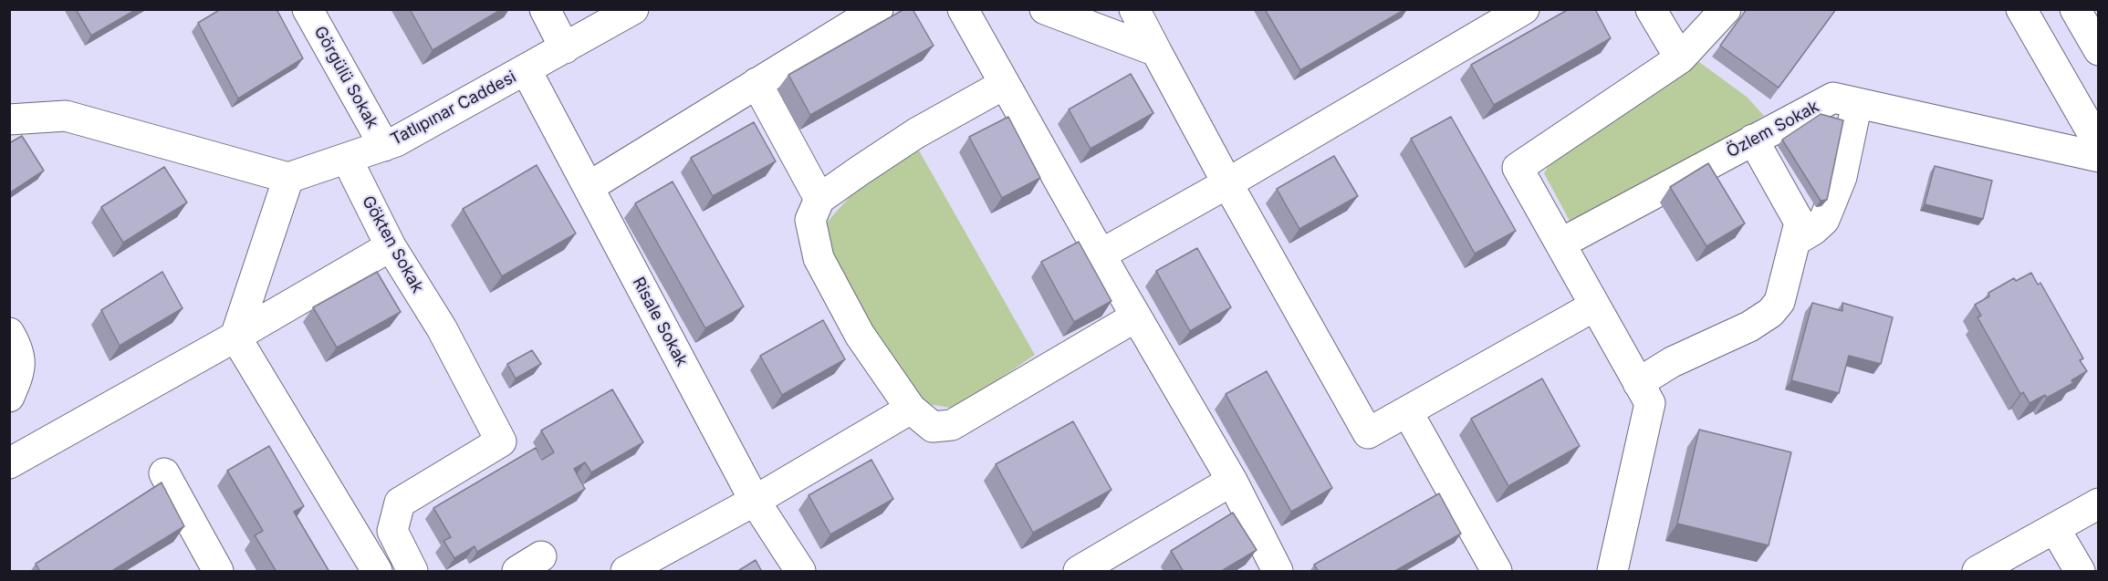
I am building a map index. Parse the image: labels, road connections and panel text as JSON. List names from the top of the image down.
{
  "streets": {
    "street": [
      "Görgülü Sokak",
      "Tatlıpınar Caddesi",
      "Özlem Sokak",
      "Gökten Sokak",
      "Risale Sokak"
    ]
  },
  "crossings": [
    ["Görgülü Sokak", "Tatlıpınar Caddesi"],
    ["Tatlıpınar Caddesi", "Gökten Sokak"],
    ["Tatlıpınar Caddesi", "Risale Sokak"]
  ]
}
